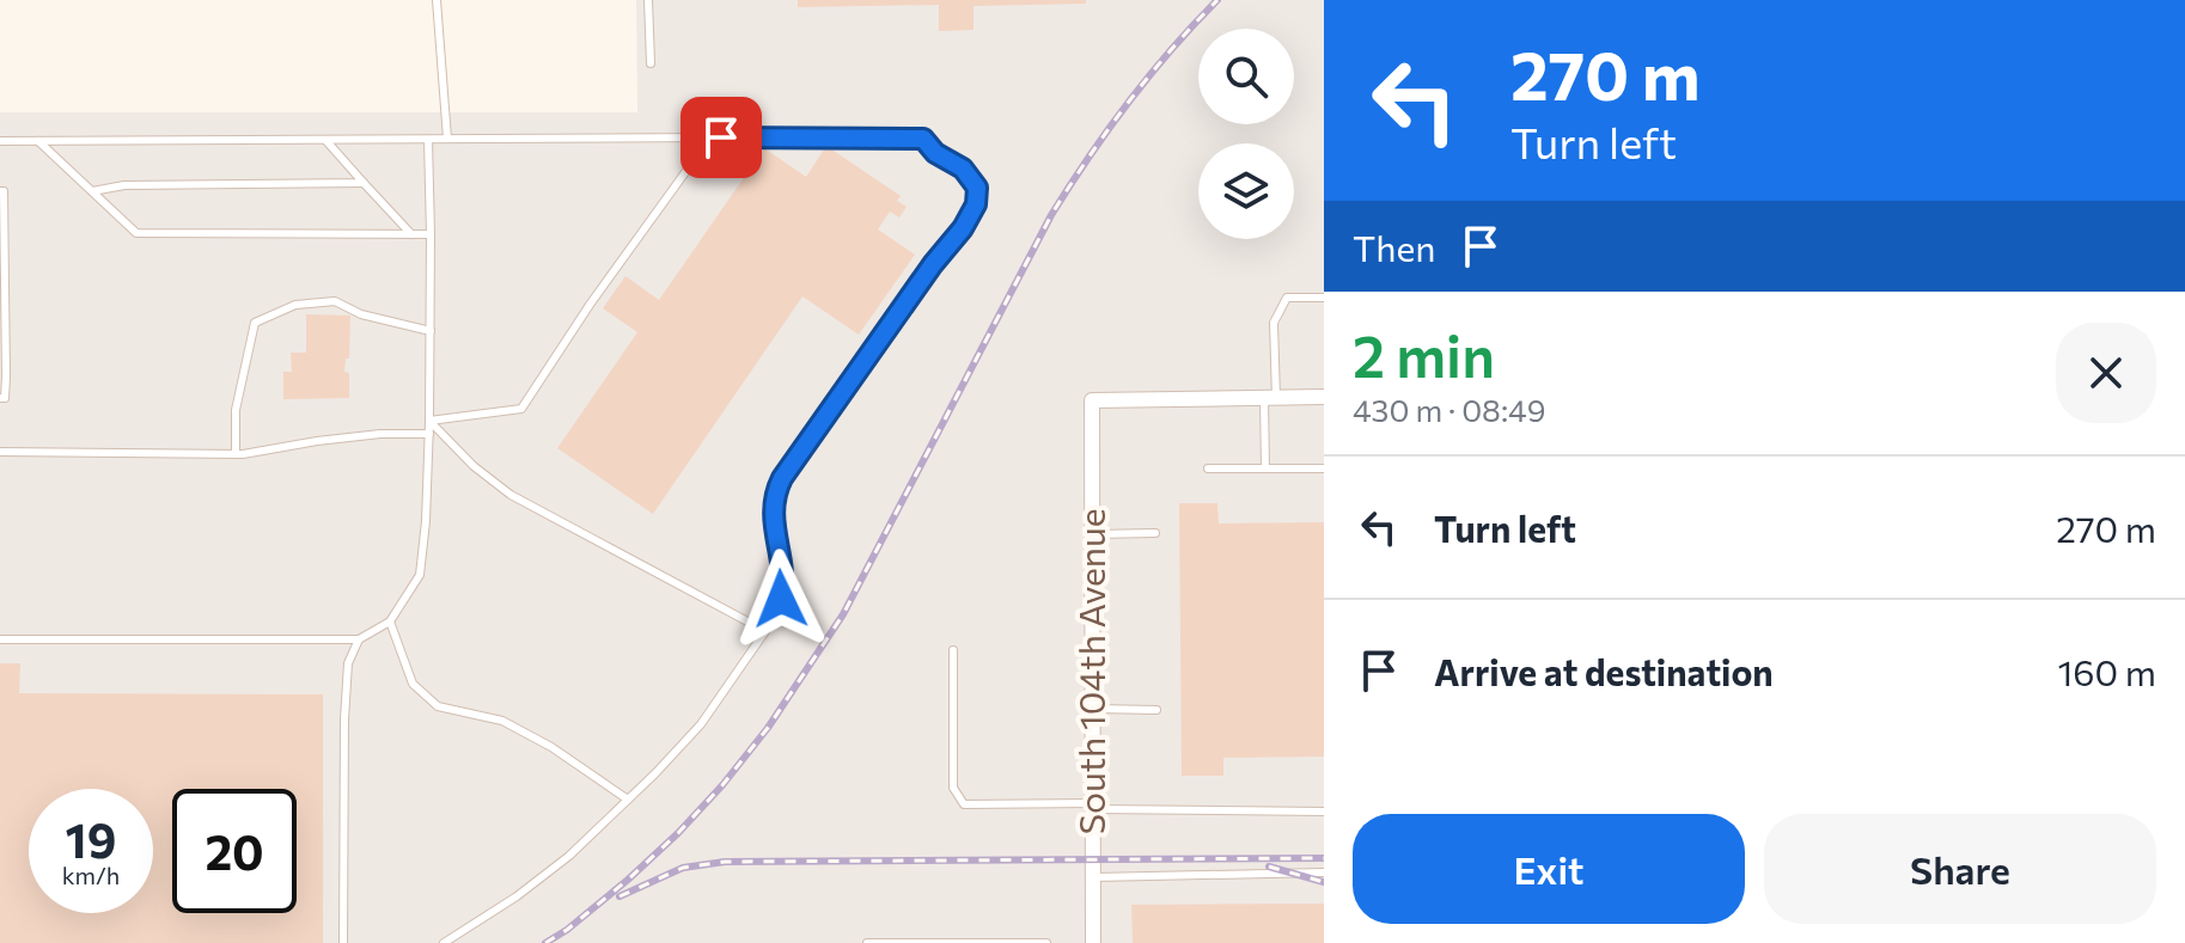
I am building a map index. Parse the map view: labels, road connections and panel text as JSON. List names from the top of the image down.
{
  "streets": {
    "street": ["South 104th Avenue"]
  },
  "page": {
    "turn": ["270 m", "Turn left"],
    "then": "Then",
    "heading": ["2 min", "430 m · 08:49"],
    "list": [
      {
        "name": "Turn left",
        "value": "270 m"
      },
      {
        "name": "Arrive at destination",
        "value": "160 m"
      }
    ],
    "speed": "19 km/h",
    "limit": "20",
    "buttons": ["Exit", "Share"]
  }
}
